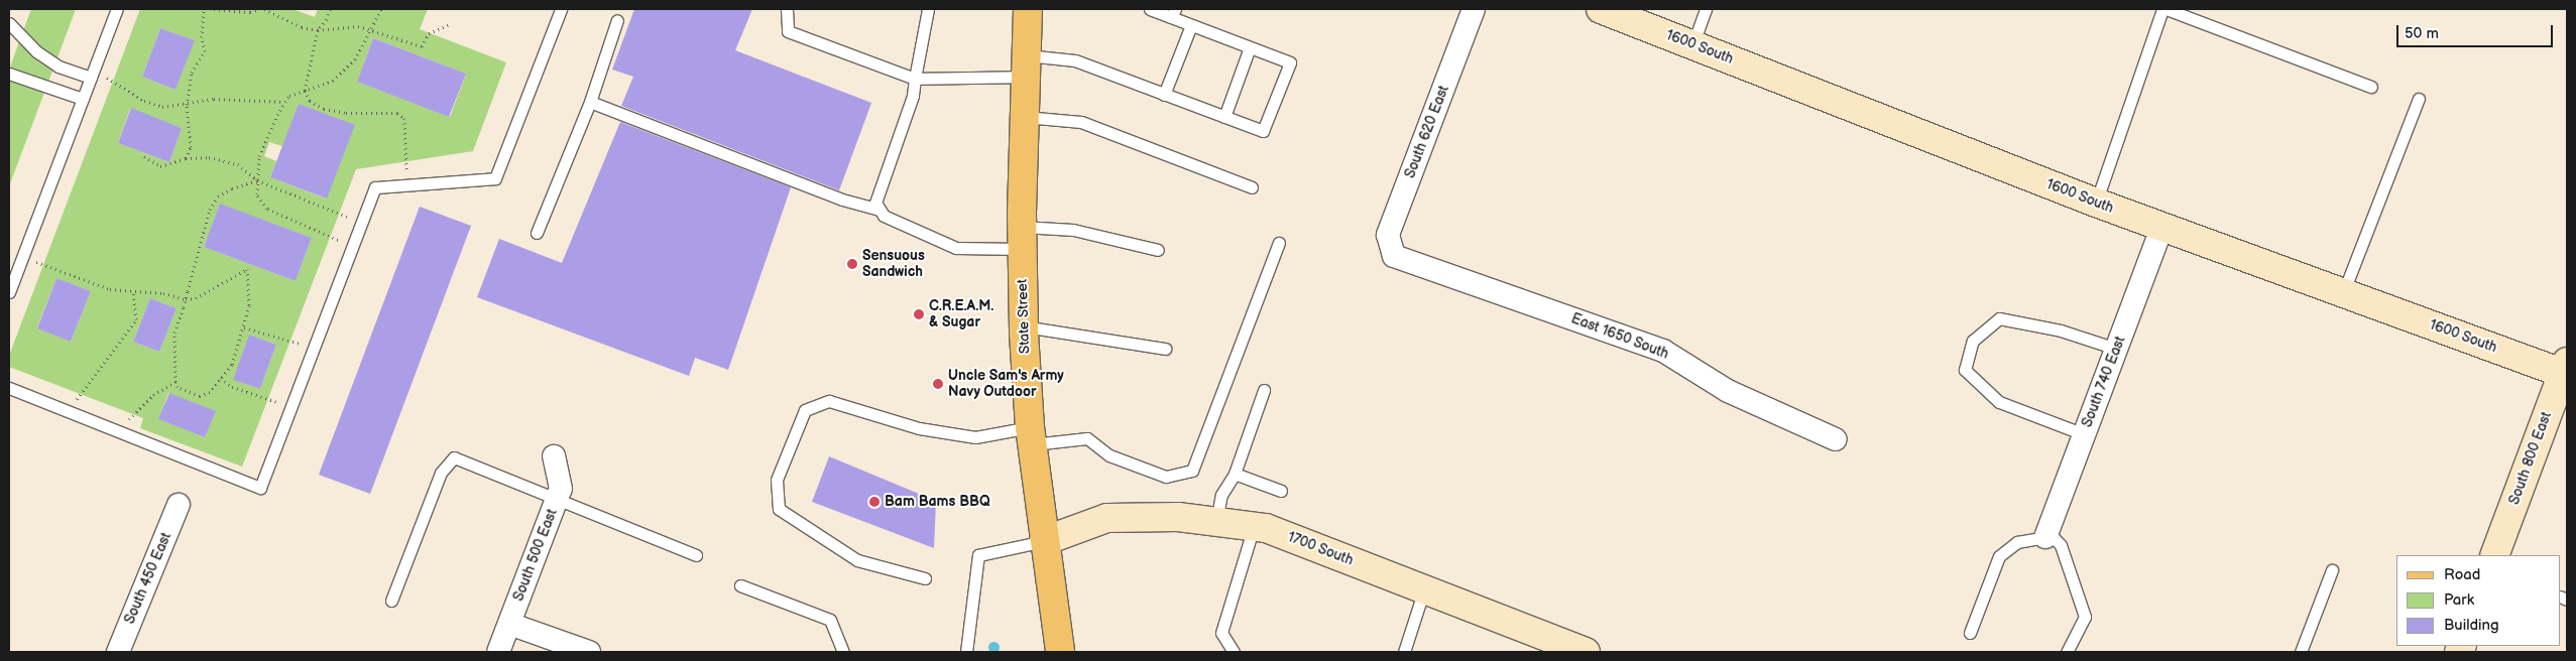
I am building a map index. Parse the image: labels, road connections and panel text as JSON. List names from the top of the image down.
{
  "streets": {
    "main road": ["State Street"],
    "street": [
      "1600 South",
      "South 620 East",
      "East 1650 South",
      "South 740 East",
      "South 800 East",
      "1700 South",
      "South 500 East",
      "South 450 East"
    ]
  },
  "crossings": [
    ["1600 South", "South 740 East"],
    ["1600 South", "South 800 East"],
    ["South 620 East", "East 1650 South"],
    ["State Street", "1700 South"]
  ],
  "places": [
    "Sensuous Sandwich",
    "C.R.E.A.M. & Sugar",
    "Uncle Sam's Army Navy Outdoor",
    "Bam Bams BBQ"
  ],
  "legend": ["Road", "Park", "Building"],
  "scale_bar": "50 m"
}
